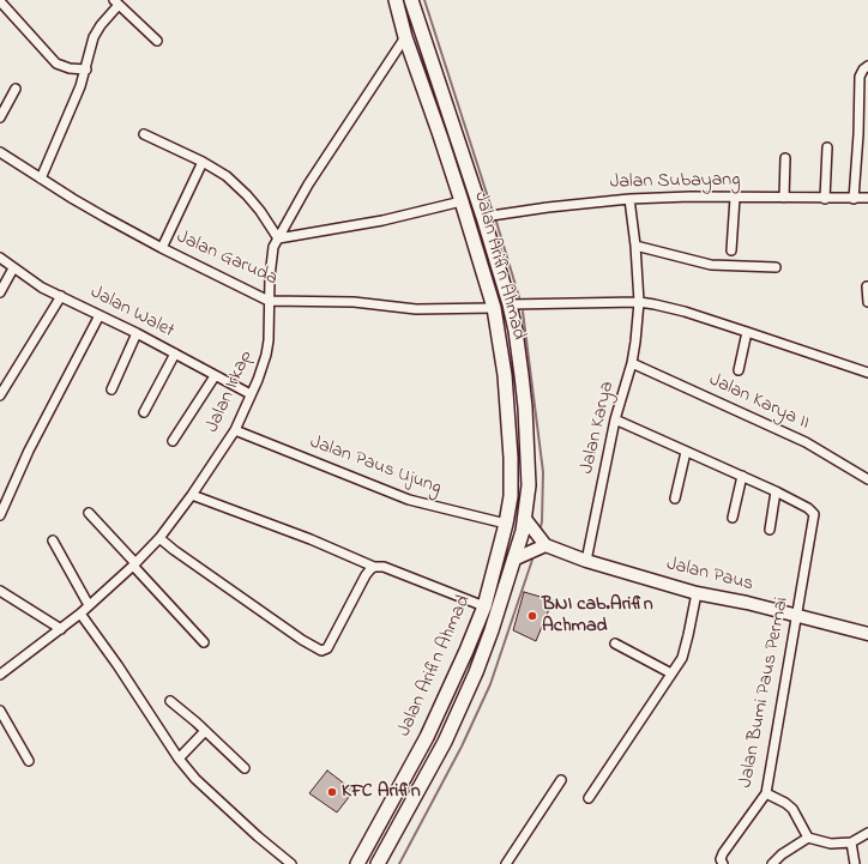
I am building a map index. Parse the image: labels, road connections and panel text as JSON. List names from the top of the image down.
{
  "streets": {
    "main road": ["Jalan Arifin Ahmad", "Jalan Paus"],
    "street": [
      "Jalan Subayang",
      "Jalan Garuda",
      "Jalan Walet",
      "Jalan Irkap",
      "Jalan Karya II",
      "Jalan Karya",
      "Jalan Paus Ujung",
      "Jalan Bumi Paus Permai"
    ]
  },
  "crossings": [
    ["Jalan Subayang", "Jalan Arifin Ahmad"],
    ["Jalan Subayang", "Jalan Karya"],
    ["Jalan Garuda", "Jalan Arifin Ahmad"],
    ["Jalan Garuda", "Jalan Irkap"],
    ["Jalan Arifin Ahmad", "Jalan Irkap"],
    ["Jalan Arifin Ahmad", "Jalan Paus Ujung"],
    ["Jalan Walet", "Jalan Irkap"],
    ["Jalan Irkap", "Jalan Paus Ujung"],
    ["Jalan Karya II", "Jalan Karya"],
    ["Jalan Karya", "Jalan Paus"],
    ["Jalan Paus", "Jalan Bumi Paus Permai"]
  ],
  "places": ["BNI cab.Arifin Achmad", "KFC Arifin"]
}
